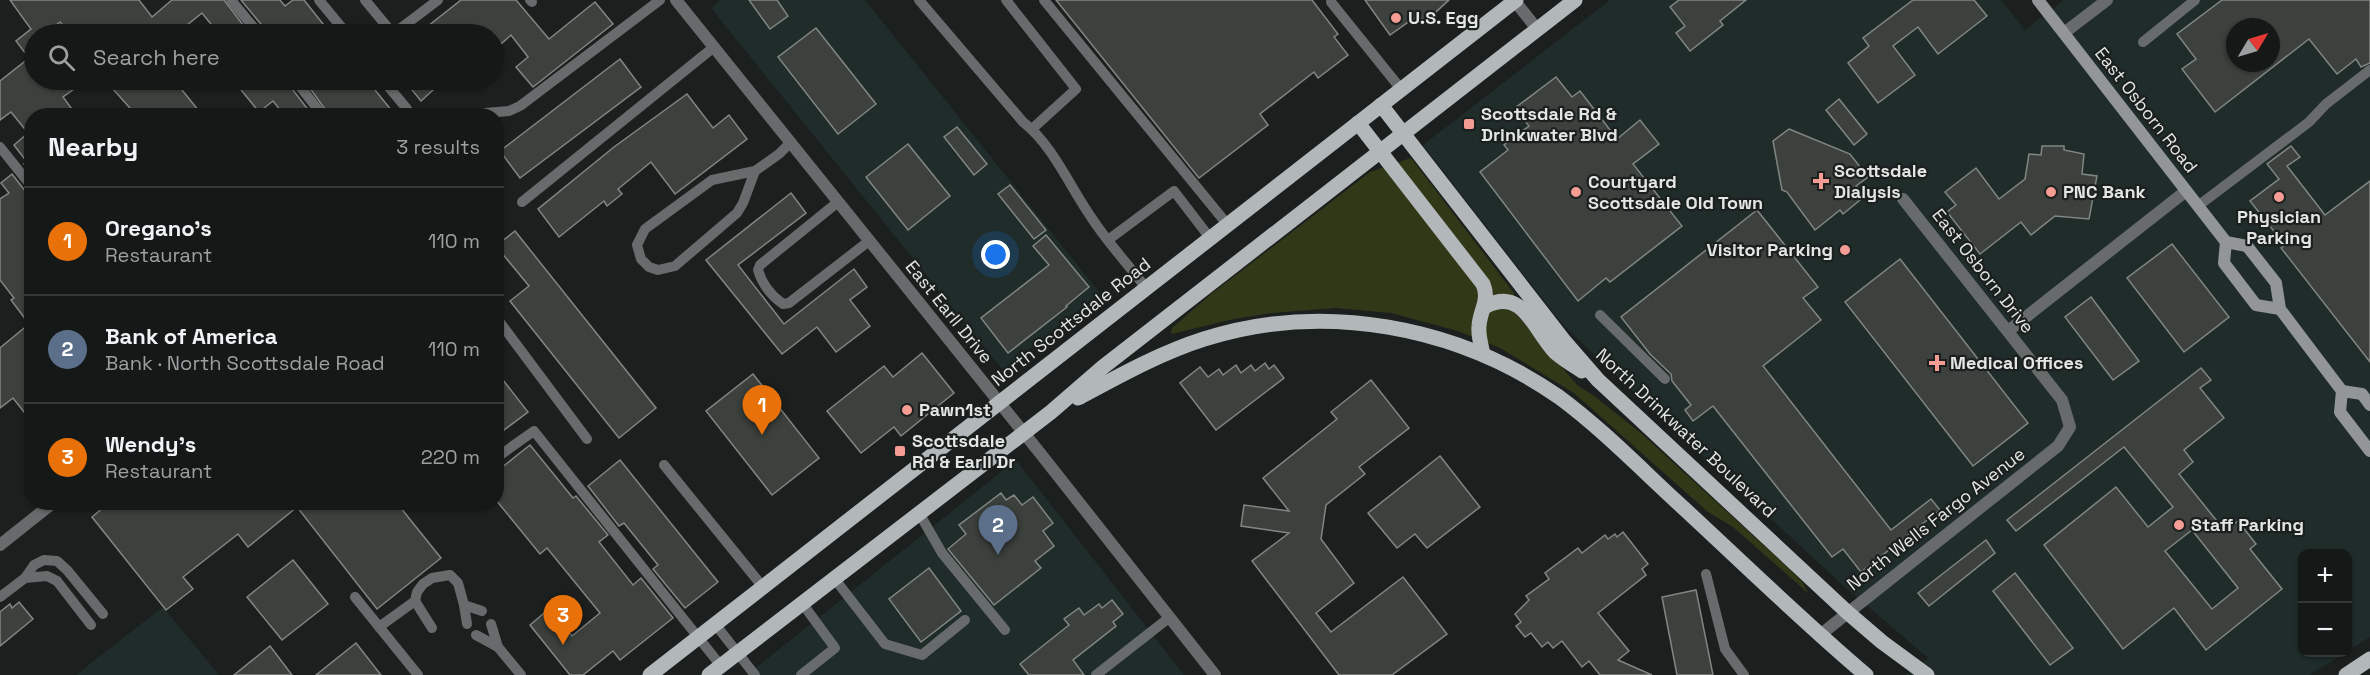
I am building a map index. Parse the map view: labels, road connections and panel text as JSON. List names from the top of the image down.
{
  "streets": {
    "main road": ["East Osborn Road", "North Scottsdale Road", "North Drinkwater Boulevard"],
    "street": ["East Osborn Drive", "East Earll Drive", "North Wells Fargo Avenue"]
  },
  "crossings": [
    ["East Osborn Drive", "North Wells Fargo Avenue"],
    ["East Earll Drive", "North Scottsdale Road"],
    ["North Scottsdale Road", "North Drinkwater Boulevard"],
    ["North Drinkwater Boulevard", "North Wells Fargo Avenue"]
  ],
  "places": {
    "other": [
      "U.S. Egg",
      "Courtyard Scottsdale Old Town",
      "PNC Bank",
      "Physician Parking",
      "Visitor Parking",
      "Pawn1st",
      "Staff Parking"
    ],
    "transit": ["Scottsdale Rd & Drinkwater Blvd", "Scottsdale Rd & Earll Dr"],
    "health": ["Scottsdale Dialysis", "Medical Offices"]
  },
  "north": "top right",
  "page": {
    "search": "Search here",
    "heading": ["Nearby", "3 results"],
    "list": [
      {
        "mark": "1",
        "name": "Oregano's",
        "note": "Restaurant",
        "value": "110 m"
      },
      {
        "mark": "2",
        "name": "Bank of America",
        "note": "Bank · North Scottsdale Road",
        "value": "110 m"
      },
      {
        "mark": "3",
        "name": "Wendy's",
        "note": "Restaurant",
        "value": "220 m"
      }
    ],
    "pins": ["1", "2", "3"],
    "map_buttons": ["+", "−"]
  }
}
